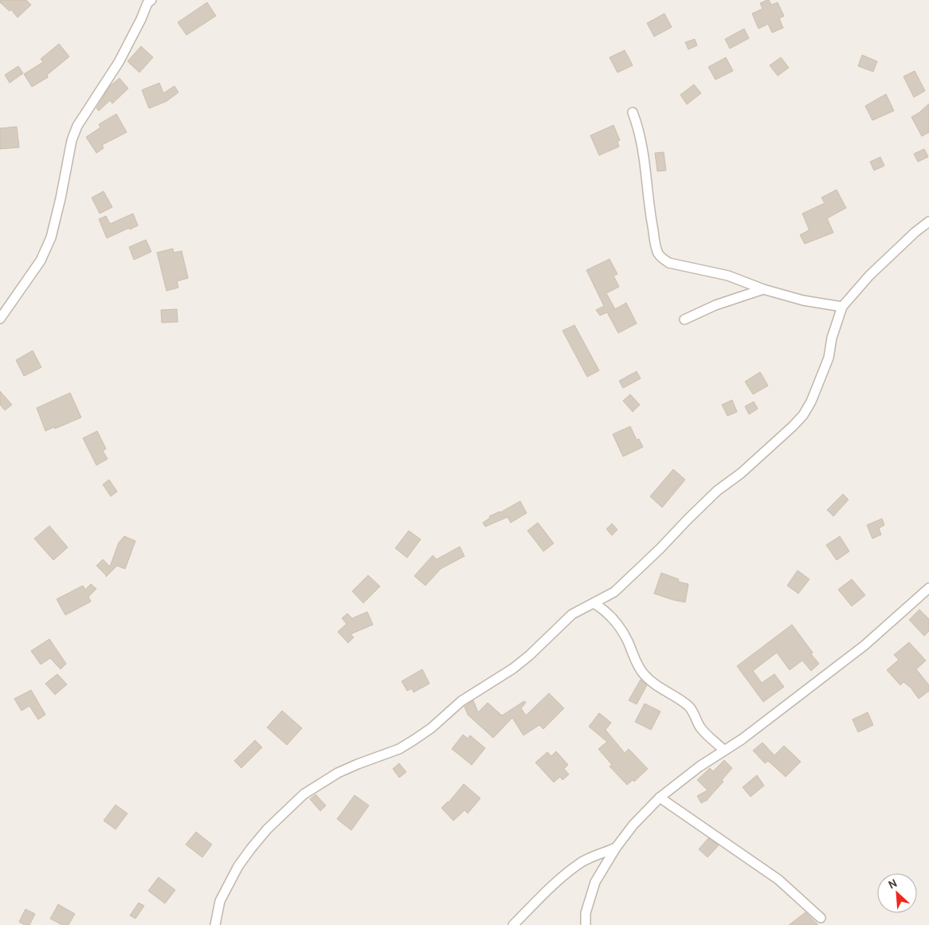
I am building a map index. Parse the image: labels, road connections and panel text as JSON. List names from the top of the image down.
{
  "north": "top left"
}
